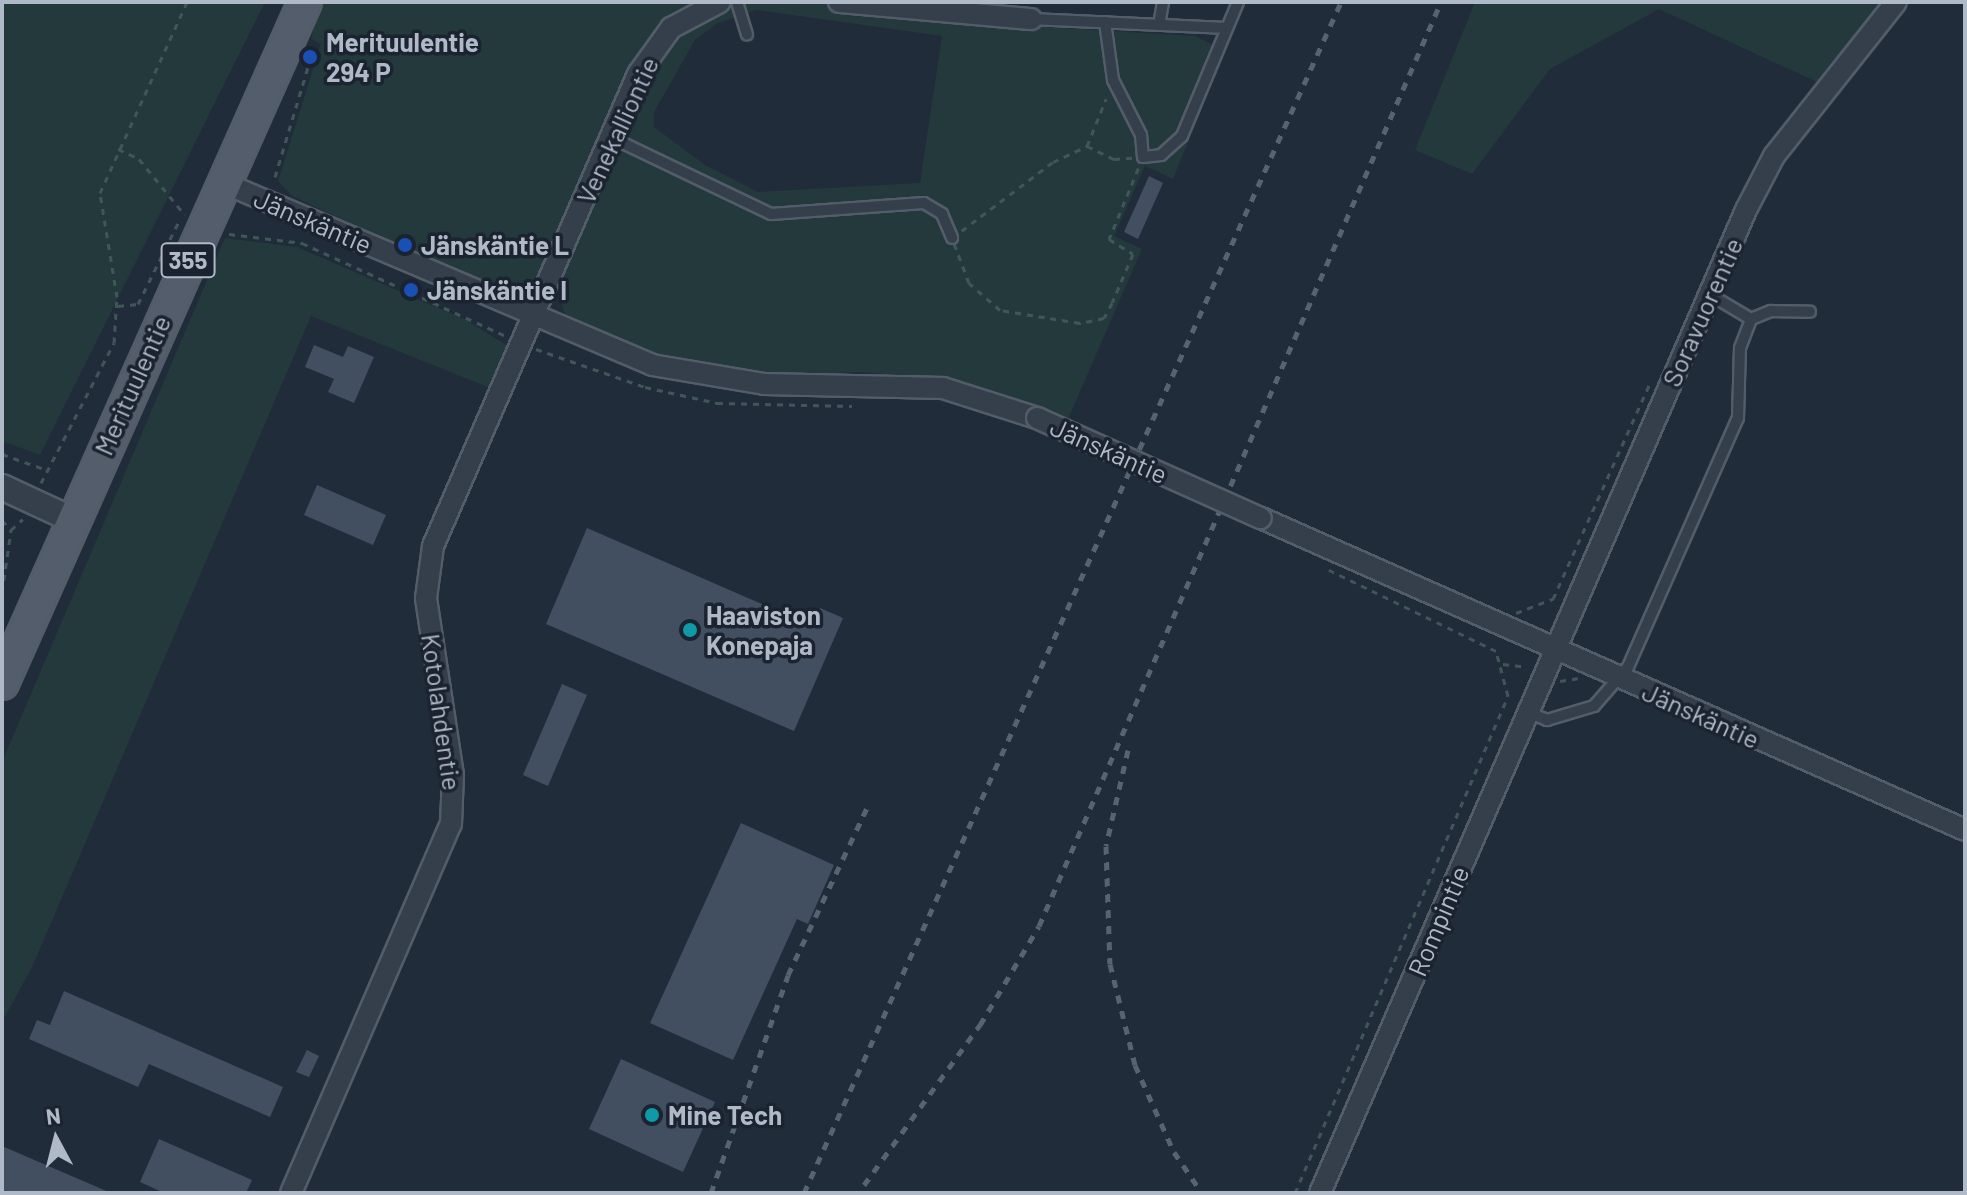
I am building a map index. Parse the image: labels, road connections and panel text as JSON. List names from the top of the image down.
{
  "streets": {
    "main road": ["355", "Merituulentie"],
    "street": [
      "Venekalliontie",
      "Jänskäntie",
      "Soravuorentie",
      "Kotolahdentie",
      "Rompintie"
    ]
  },
  "crossings": [
    ["Venekalliontie", "Jänskäntie"],
    ["Venekalliontie", "Kotolahdentie"],
    ["Jänskäntie", "Soravuorentie"],
    ["Jänskäntie", "Merituulentie"],
    ["Jänskäntie", "Kotolahdentie"],
    ["Jänskäntie", "Rompintie"],
    ["Soravuorentie", "Rompintie"]
  ],
  "places": [
    "Merituulentie 294 P",
    "Jänskäntie L",
    "Jänskäntie I",
    "Haaviston Konepaja",
    "Mine Tech"
  ],
  "north": "top"
}
